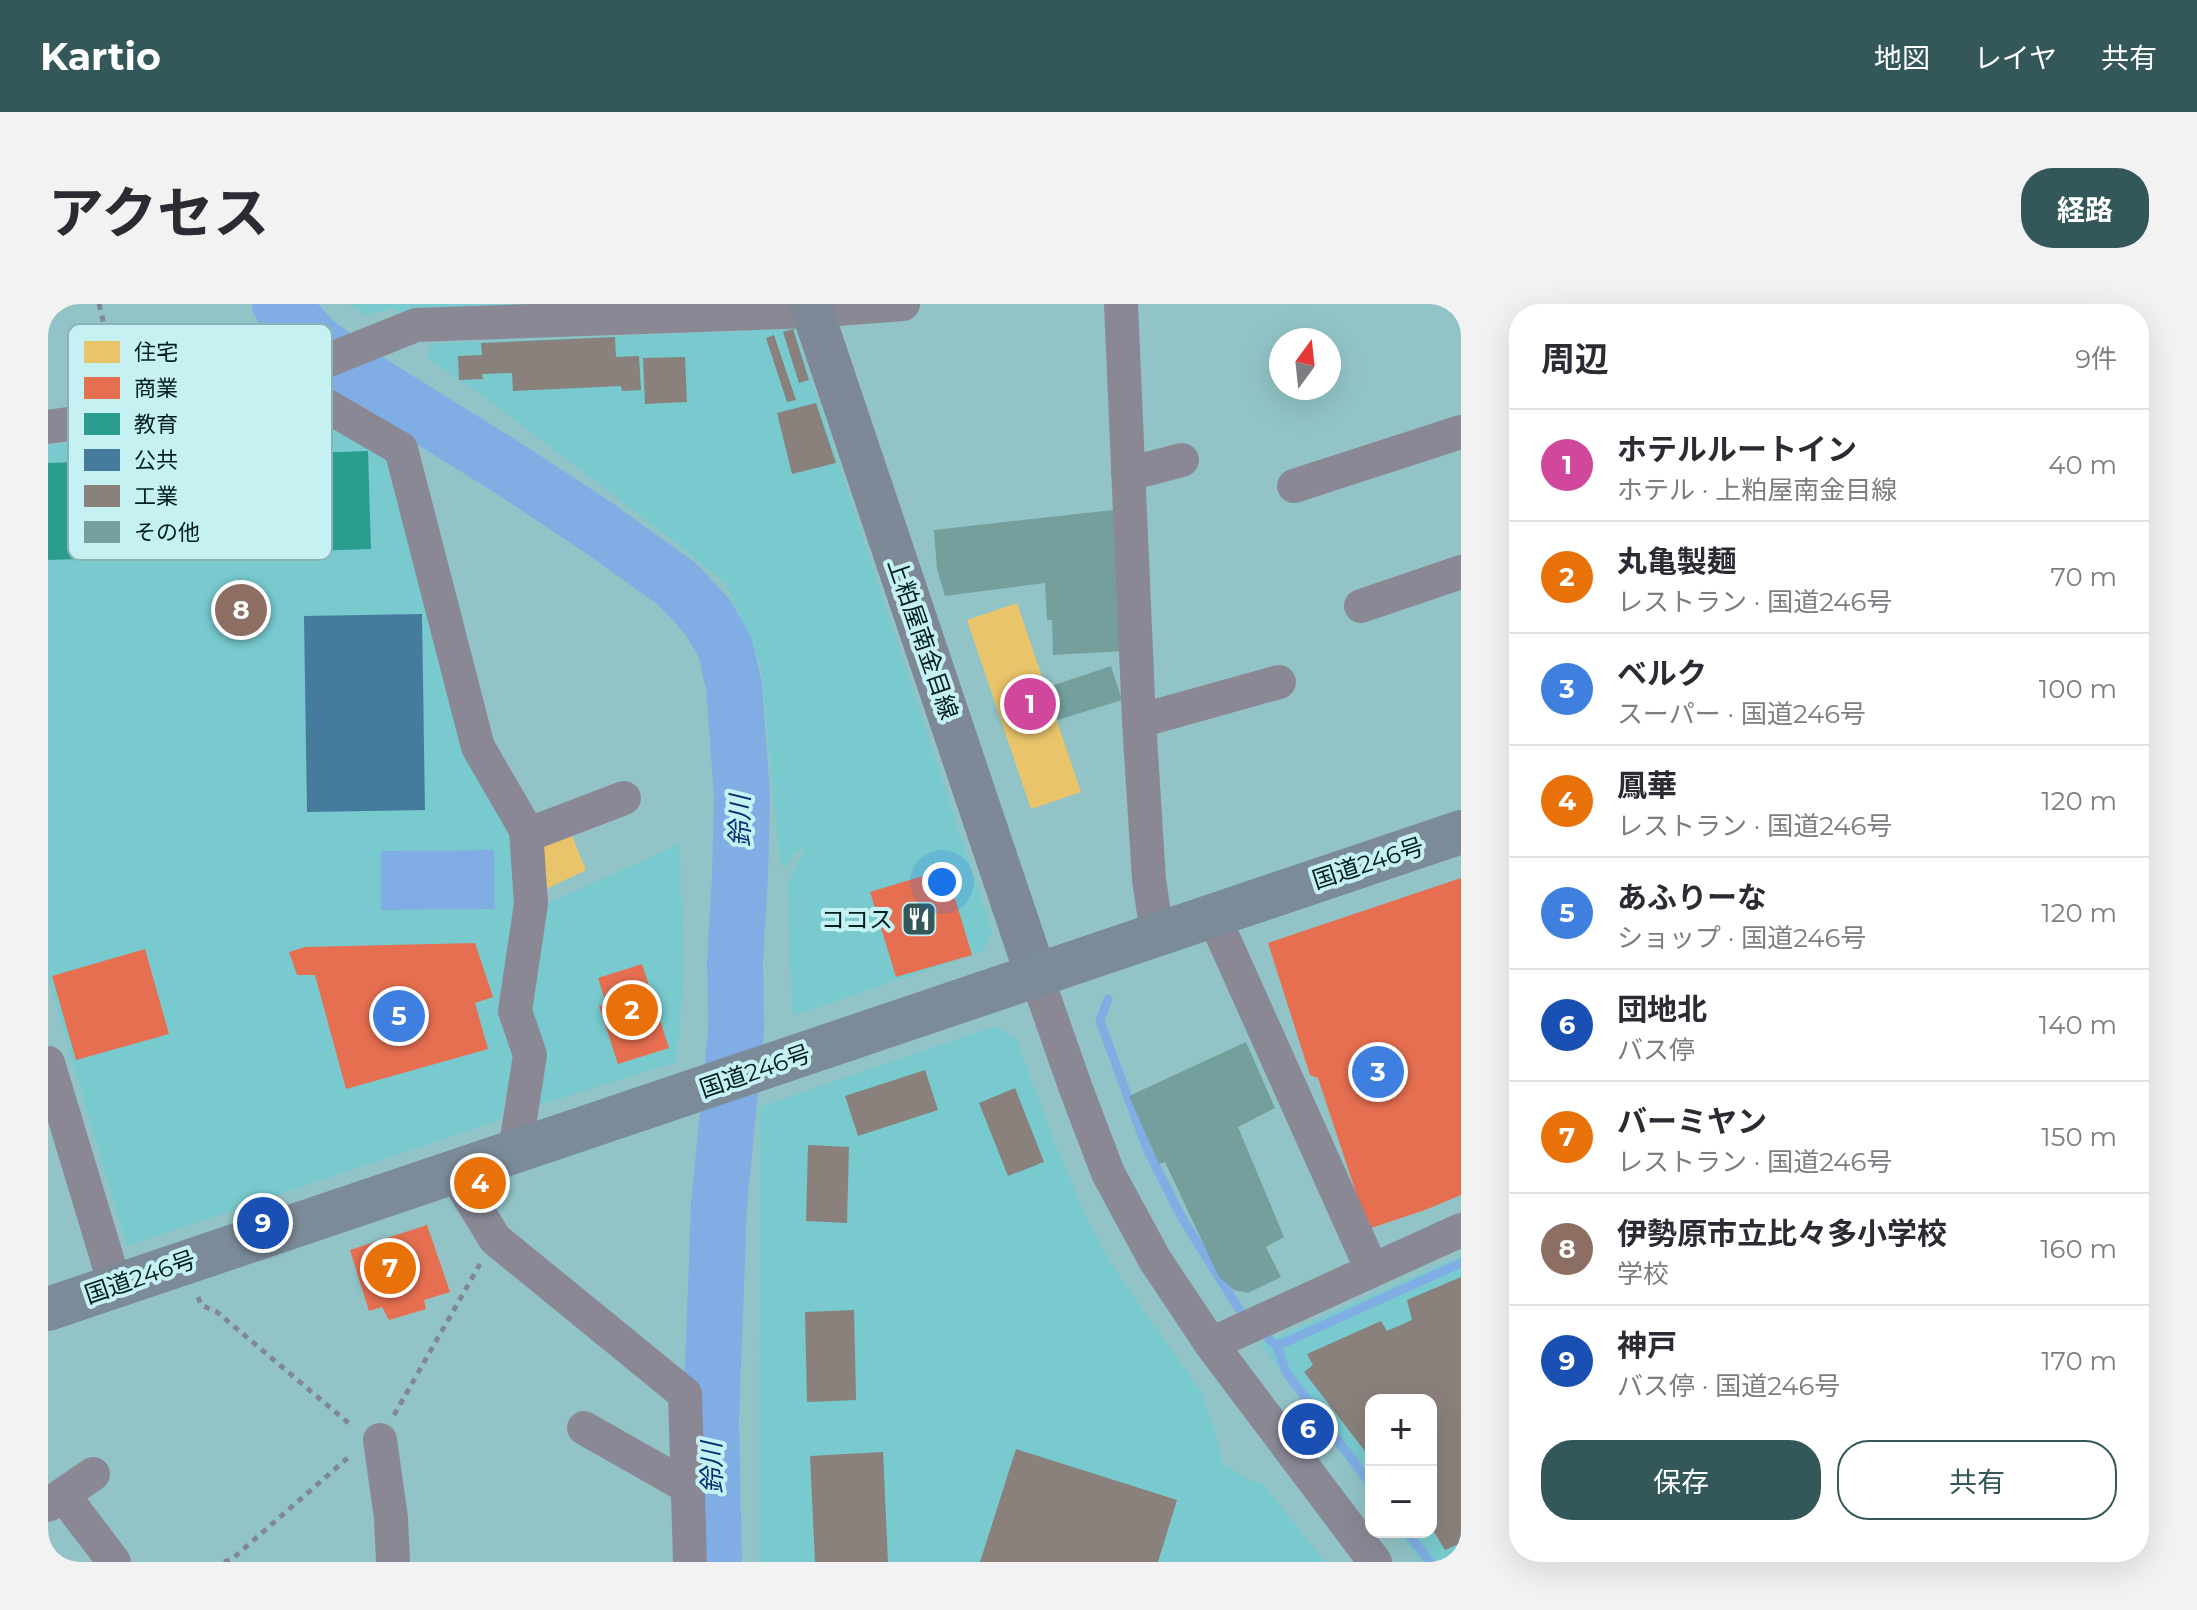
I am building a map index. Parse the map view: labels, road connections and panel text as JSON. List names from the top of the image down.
{
  "streets": {
    "highway": ["国道246号"],
    "main road": ["上粕屋南金目線"]
  },
  "crossings": [
    ["上粕屋南金目線", "国道246号"]
  ],
  "water": ["鈴川"],
  "places": {
    "restaurant": ["ココス"]
  },
  "legend": [
    "住宅",
    "商業",
    "教育",
    "公共",
    "工業",
    "その他"
  ],
  "north": "top",
  "page": {
    "header": "Kartio",
    "nav": ["地図", "レイヤ", "共有"],
    "title": "アクセス",
    "buttons": [
      "経路",
      ["保存", "共有"]
    ],
    "heading": ["周辺", "9件"],
    "list": [
      {
        "mark": "1",
        "name": "ホテルルートイン",
        "note": "ホテル · 上粕屋南金目線",
        "value": "40 m"
      },
      {
        "mark": "2",
        "name": "丸亀製麺",
        "note": "レストラン · 国道246号",
        "value": "70 m"
      },
      {
        "mark": "3",
        "name": "ベルク",
        "note": "スーパー · 国道246号",
        "value": "100 m"
      },
      {
        "mark": "4",
        "name": "鳳華",
        "note": "レストラン · 国道246号",
        "value": "120 m"
      },
      {
        "mark": "5",
        "name": "あふりーな",
        "note": "ショップ · 国道246号",
        "value": "120 m"
      },
      {
        "mark": "6",
        "name": "団地北",
        "note": "バス停",
        "value": "140 m"
      },
      {
        "mark": "7",
        "name": "バーミヤン",
        "note": "レストラン · 国道246号",
        "value": "150 m"
      },
      {
        "mark": "8",
        "name": "伊勢原市立比々多小学校",
        "note": "学校",
        "value": "160 m"
      },
      {
        "mark": "9",
        "name": "神戸",
        "note": "バス停 · 国道246号",
        "value": "170 m"
      }
    ],
    "pins": [
      "8",
      "1",
      "2",
      "5",
      "3",
      "4",
      "9",
      "7",
      "6"
    ],
    "map_buttons": ["+", "−"]
  }
}
